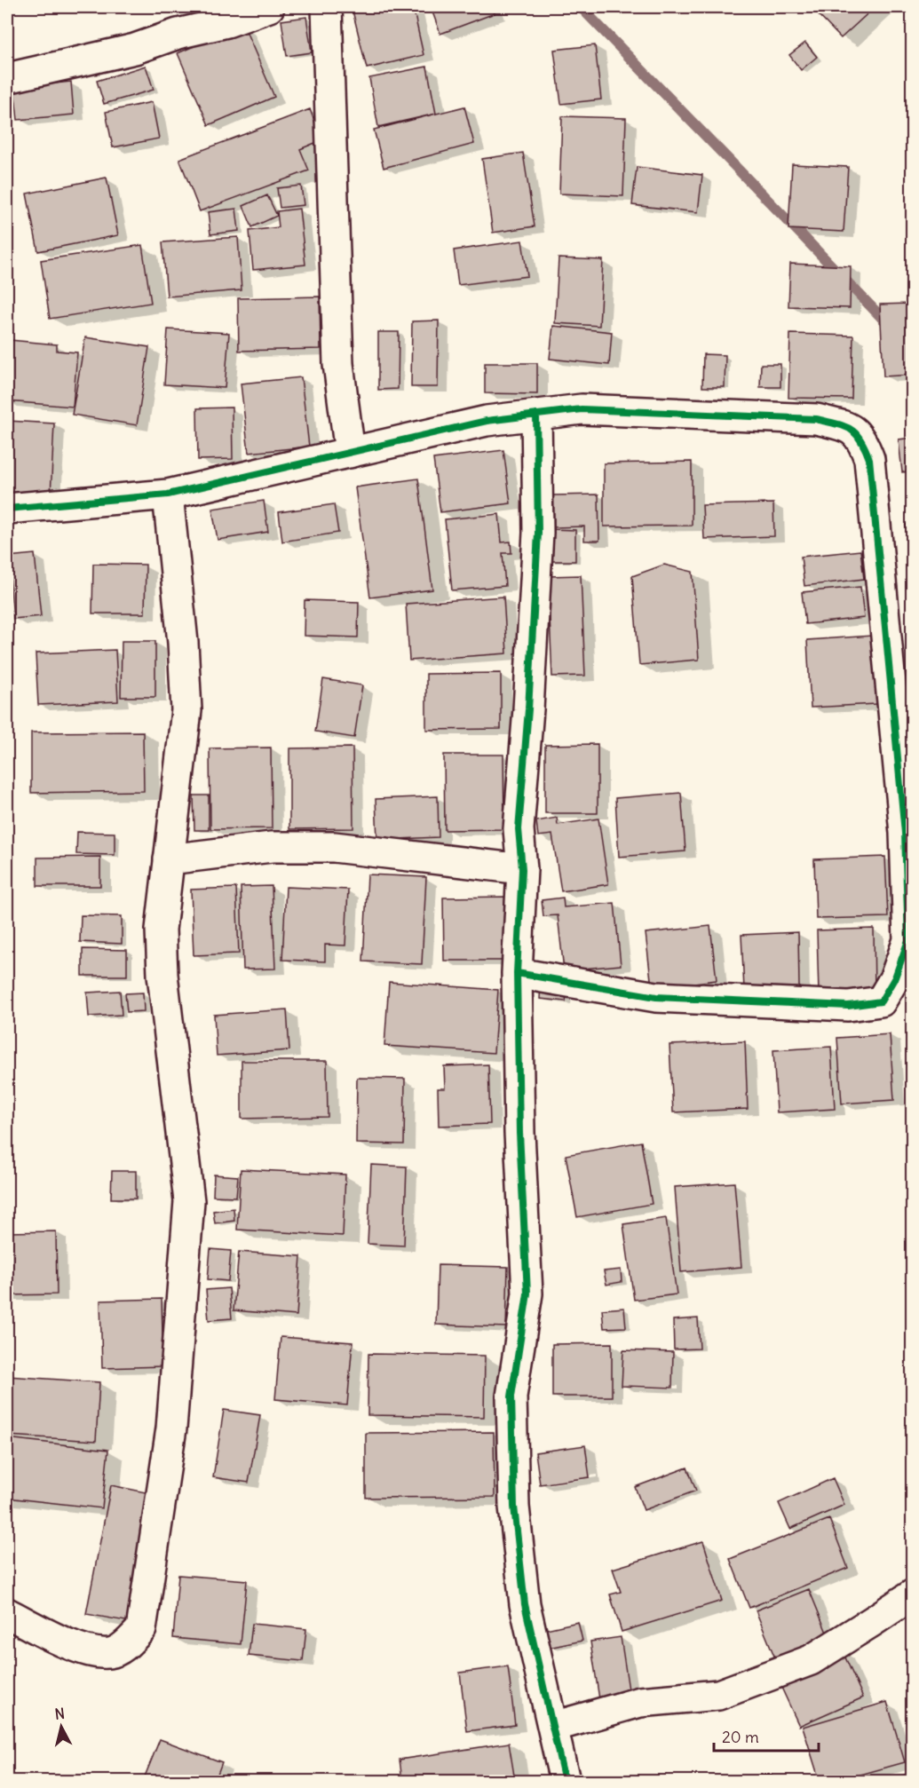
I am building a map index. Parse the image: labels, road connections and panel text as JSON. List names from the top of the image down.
{
  "scale_bar": "20 m",
  "north": "top"
}
